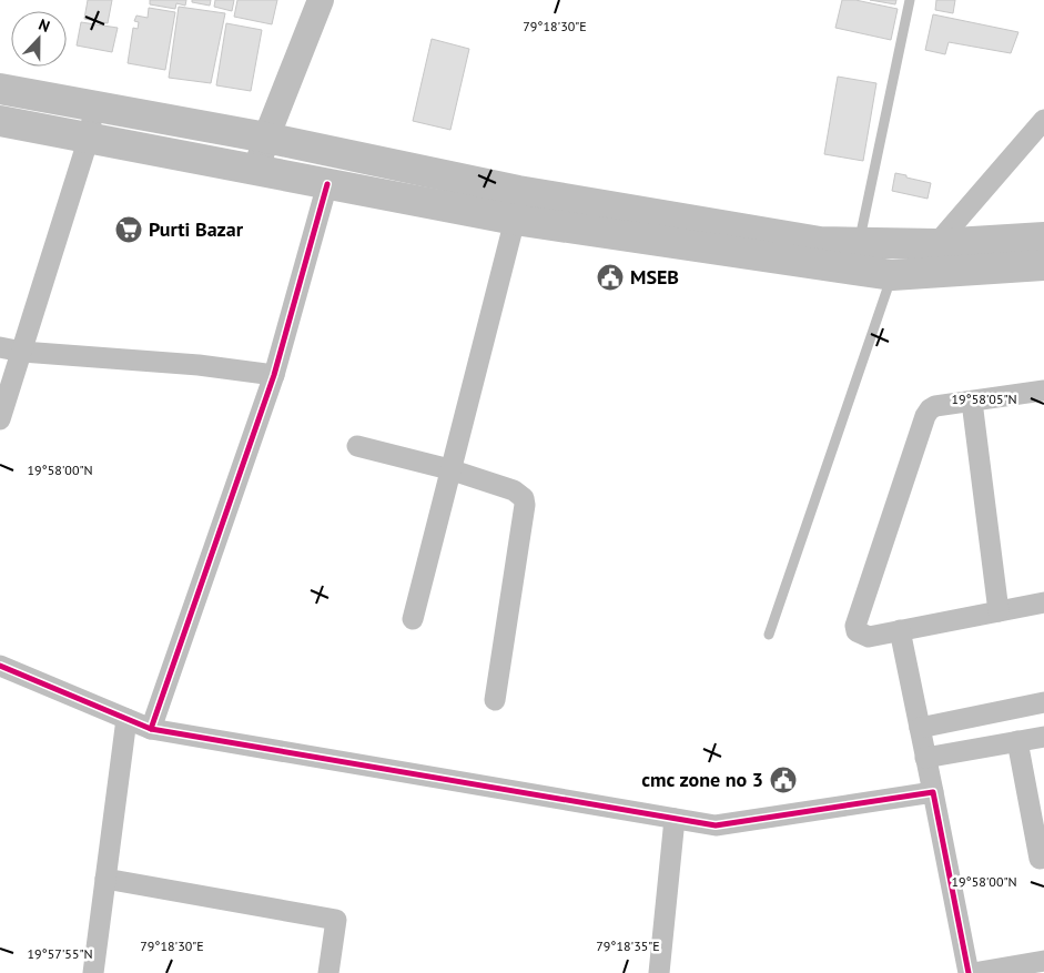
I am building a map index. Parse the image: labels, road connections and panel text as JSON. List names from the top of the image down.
{
  "places": {
    "supermarket": ["Purti Bazar"],
    "public building": ["MSEB", "cmc zone no 3"]
  },
  "north": "top",
  "coordinates": [
    "79°18'30\"E",
    "19°58'05\"N",
    "19°58'00\"N",
    "79°18'35\"E",
    "19°57'55\"N"
  ]
}
